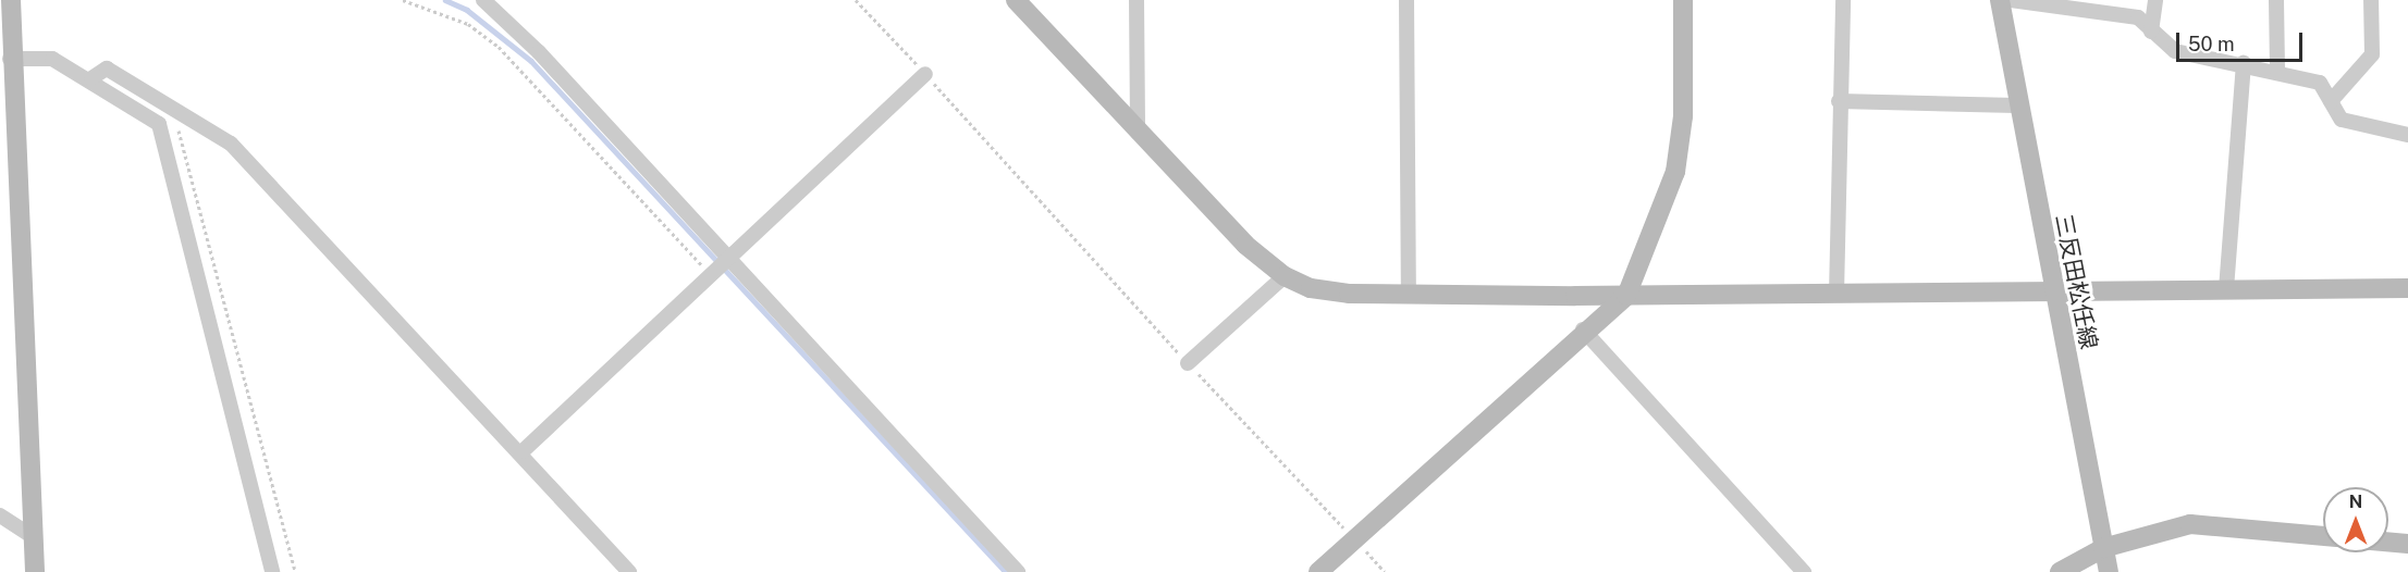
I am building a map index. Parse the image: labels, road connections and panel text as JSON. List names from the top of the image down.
{
  "streets": {
    "street": ["三反田松任線"]
  },
  "scale_bar": "50 m",
  "north": "top"
}
